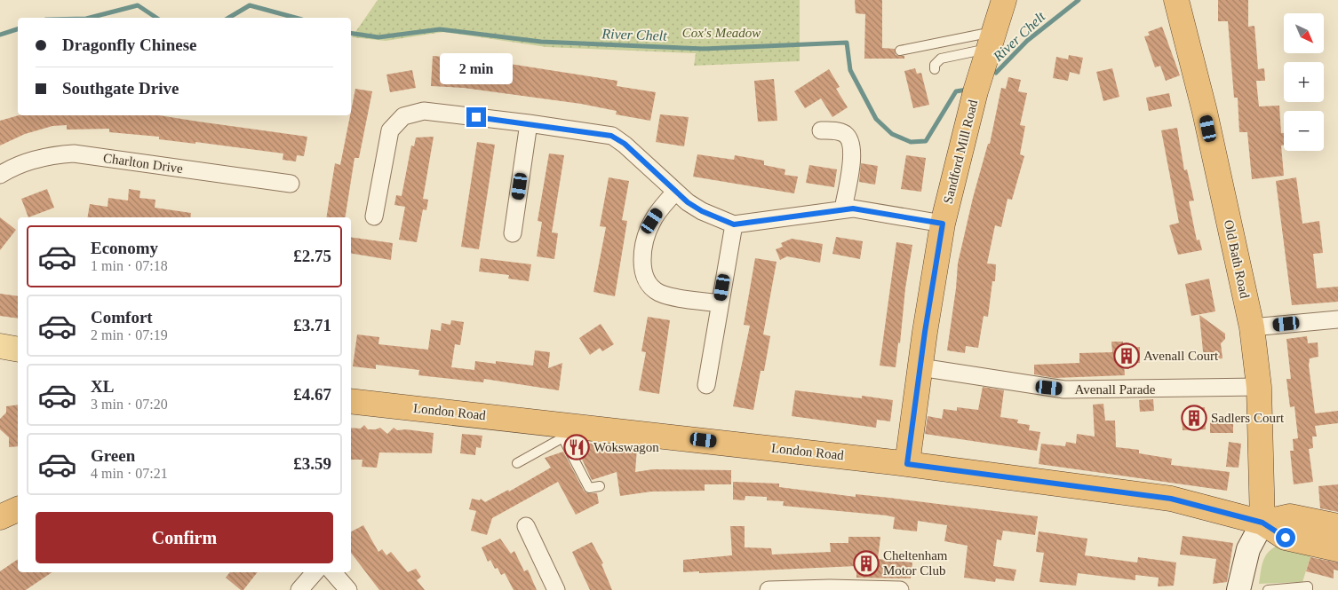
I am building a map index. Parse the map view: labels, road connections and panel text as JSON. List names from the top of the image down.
{
  "streets": {
    "highway": ["Sandford Mill Road", "Old Bath Road", "London Road"],
    "street": ["Charlton Drive", "Avenall Parade"]
  },
  "crossings": [
    ["Sandford Mill Road", "Avenall Parade"],
    ["Sandford Mill Road", "London Road"],
    ["Old Bath Road", "Avenall Parade"],
    ["Old Bath Road", "London Road"]
  ],
  "water": ["River Chelt"],
  "parks": ["Cox's Meadow"],
  "places": {
    "building": ["Avenall Court", "Sadlers Court", "Cheltenham Motor Club"],
    "restaurant": ["Wokswagon"]
  },
  "north": "bottom right",
  "page": {
    "map_buttons": ["+", "−"],
    "banner": ["Dragonfly Chinese", "Southgate Drive"],
    "bubble": "2 min",
    "list": [
      {
        "name": "Economy",
        "note": "1 min · 07:18",
        "value": "£2.75"
      },
      {
        "name": "Comfort",
        "note": "2 min · 07:19",
        "value": "£3.71"
      },
      {
        "name": "XL",
        "note": "3 min · 07:20",
        "value": "£4.67"
      },
      {
        "name": "Green",
        "note": "4 min · 07:21",
        "value": "£3.59"
      }
    ],
    "buttons": "Confirm"
  }
}
